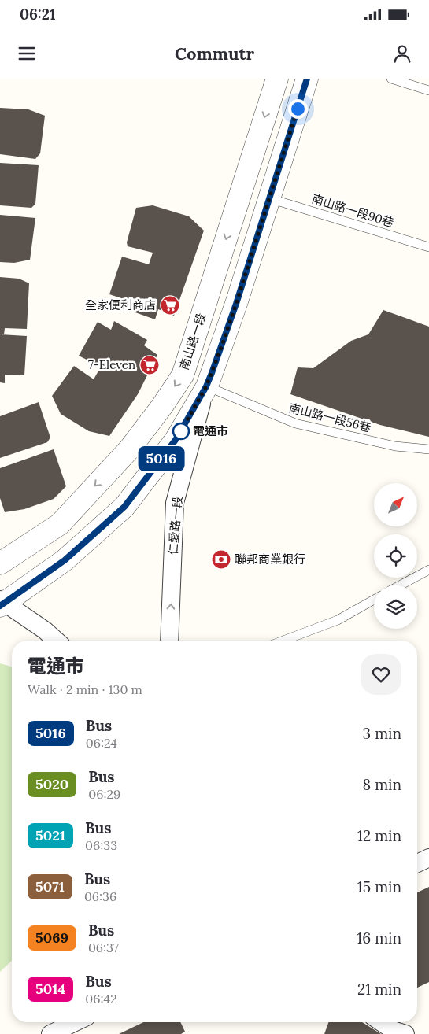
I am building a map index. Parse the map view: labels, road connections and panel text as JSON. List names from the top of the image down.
{
  "streets": {
    "street": ["南山路一段", "仁愛路一段"],
    "lane": ["南山路一段90巷", "南山路一段56巷"]
  },
  "crossings": [
    ["南山路一段56巷", "仁愛路一段"]
  ],
  "one_way": ["仁愛路一段"],
  "places": {
    "supermarket": ["全家便利商店", "7-Eleven"],
    "other": ["電通市"],
    "bank": ["聯邦商業銀行"]
  },
  "lines": ["bus line 5016"],
  "north": "top right",
  "page": {
    "status": "06:21",
    "header": "Commutr",
    "on_map": "5016",
    "heading": ["電通市", "Walk · 2 min · 130 m"],
    "list": [
      {
        "mark": "5016",
        "name": "Bus",
        "note": "06:24",
        "value": "3 min"
      },
      {
        "mark": "5020",
        "name": "Bus",
        "note": "06:29",
        "value": "8 min"
      },
      {
        "mark": "5021",
        "name": "Bus",
        "note": "06:33",
        "value": "12 min"
      },
      {
        "mark": "5071",
        "name": "Bus",
        "note": "06:36",
        "value": "15 min"
      },
      {
        "mark": "5069",
        "name": "Bus",
        "note": "06:37",
        "value": "16 min"
      },
      {
        "mark": "5014",
        "name": "Bus",
        "note": "06:42",
        "value": "21 min"
      }
    ]
  }
}
